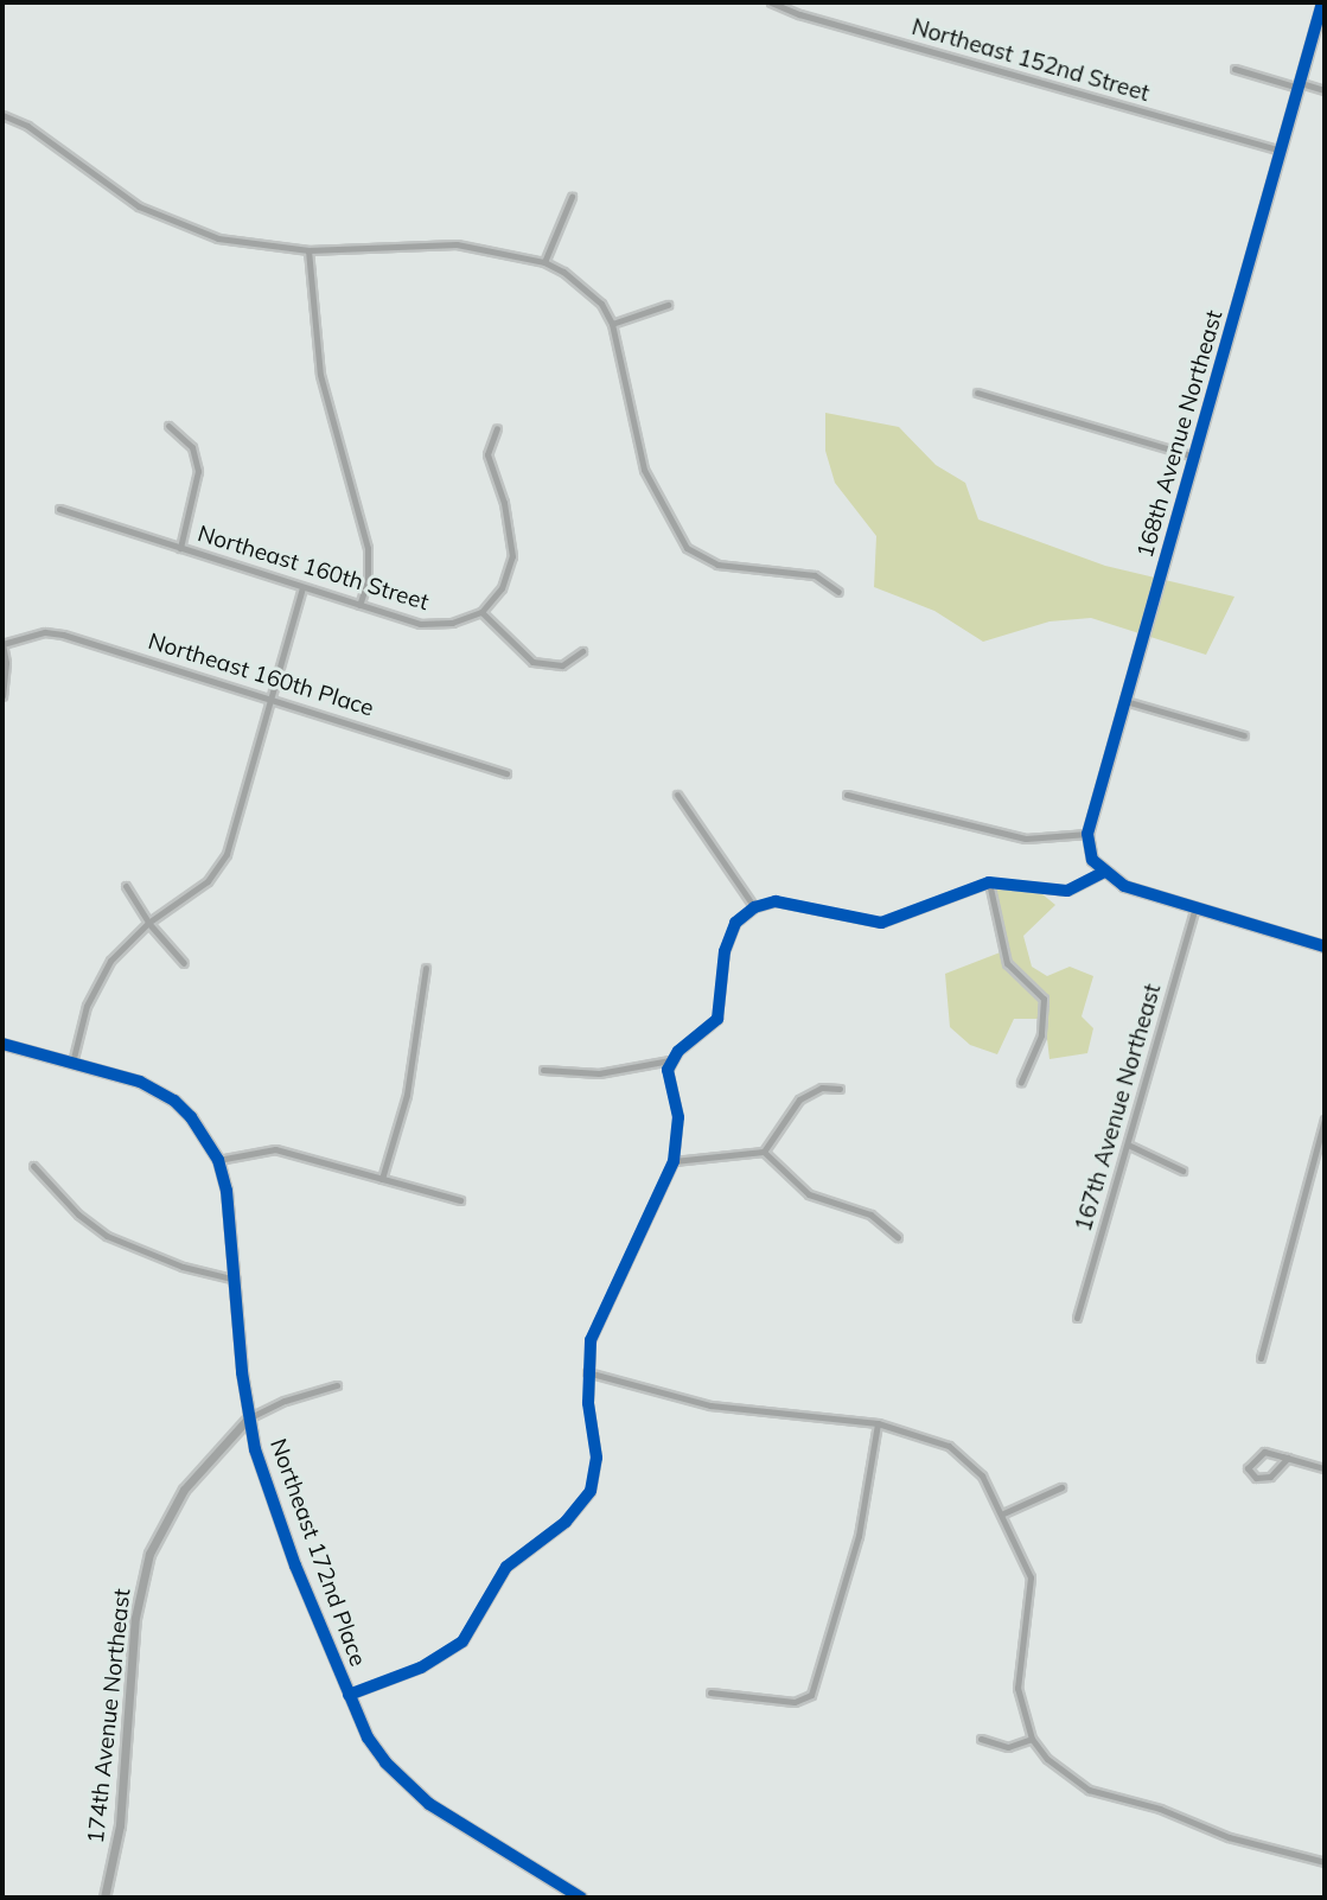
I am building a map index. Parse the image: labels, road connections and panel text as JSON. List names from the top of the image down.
{
  "streets": {
    "street": [
      "Northeast 152nd Street",
      "168th Avenue Northeast",
      "Northeast 160th Street",
      "Northeast 160th Place",
      "167th Avenue Northeast",
      "Northeast 172nd Place",
      "174th Avenue Northeast"
    ]
  },
  "crossings": [
    ["Northeast 152nd Street", "168th Avenue Northeast"],
    ["Northeast 172nd Place", "174th Avenue Northeast"]
  ]
}
